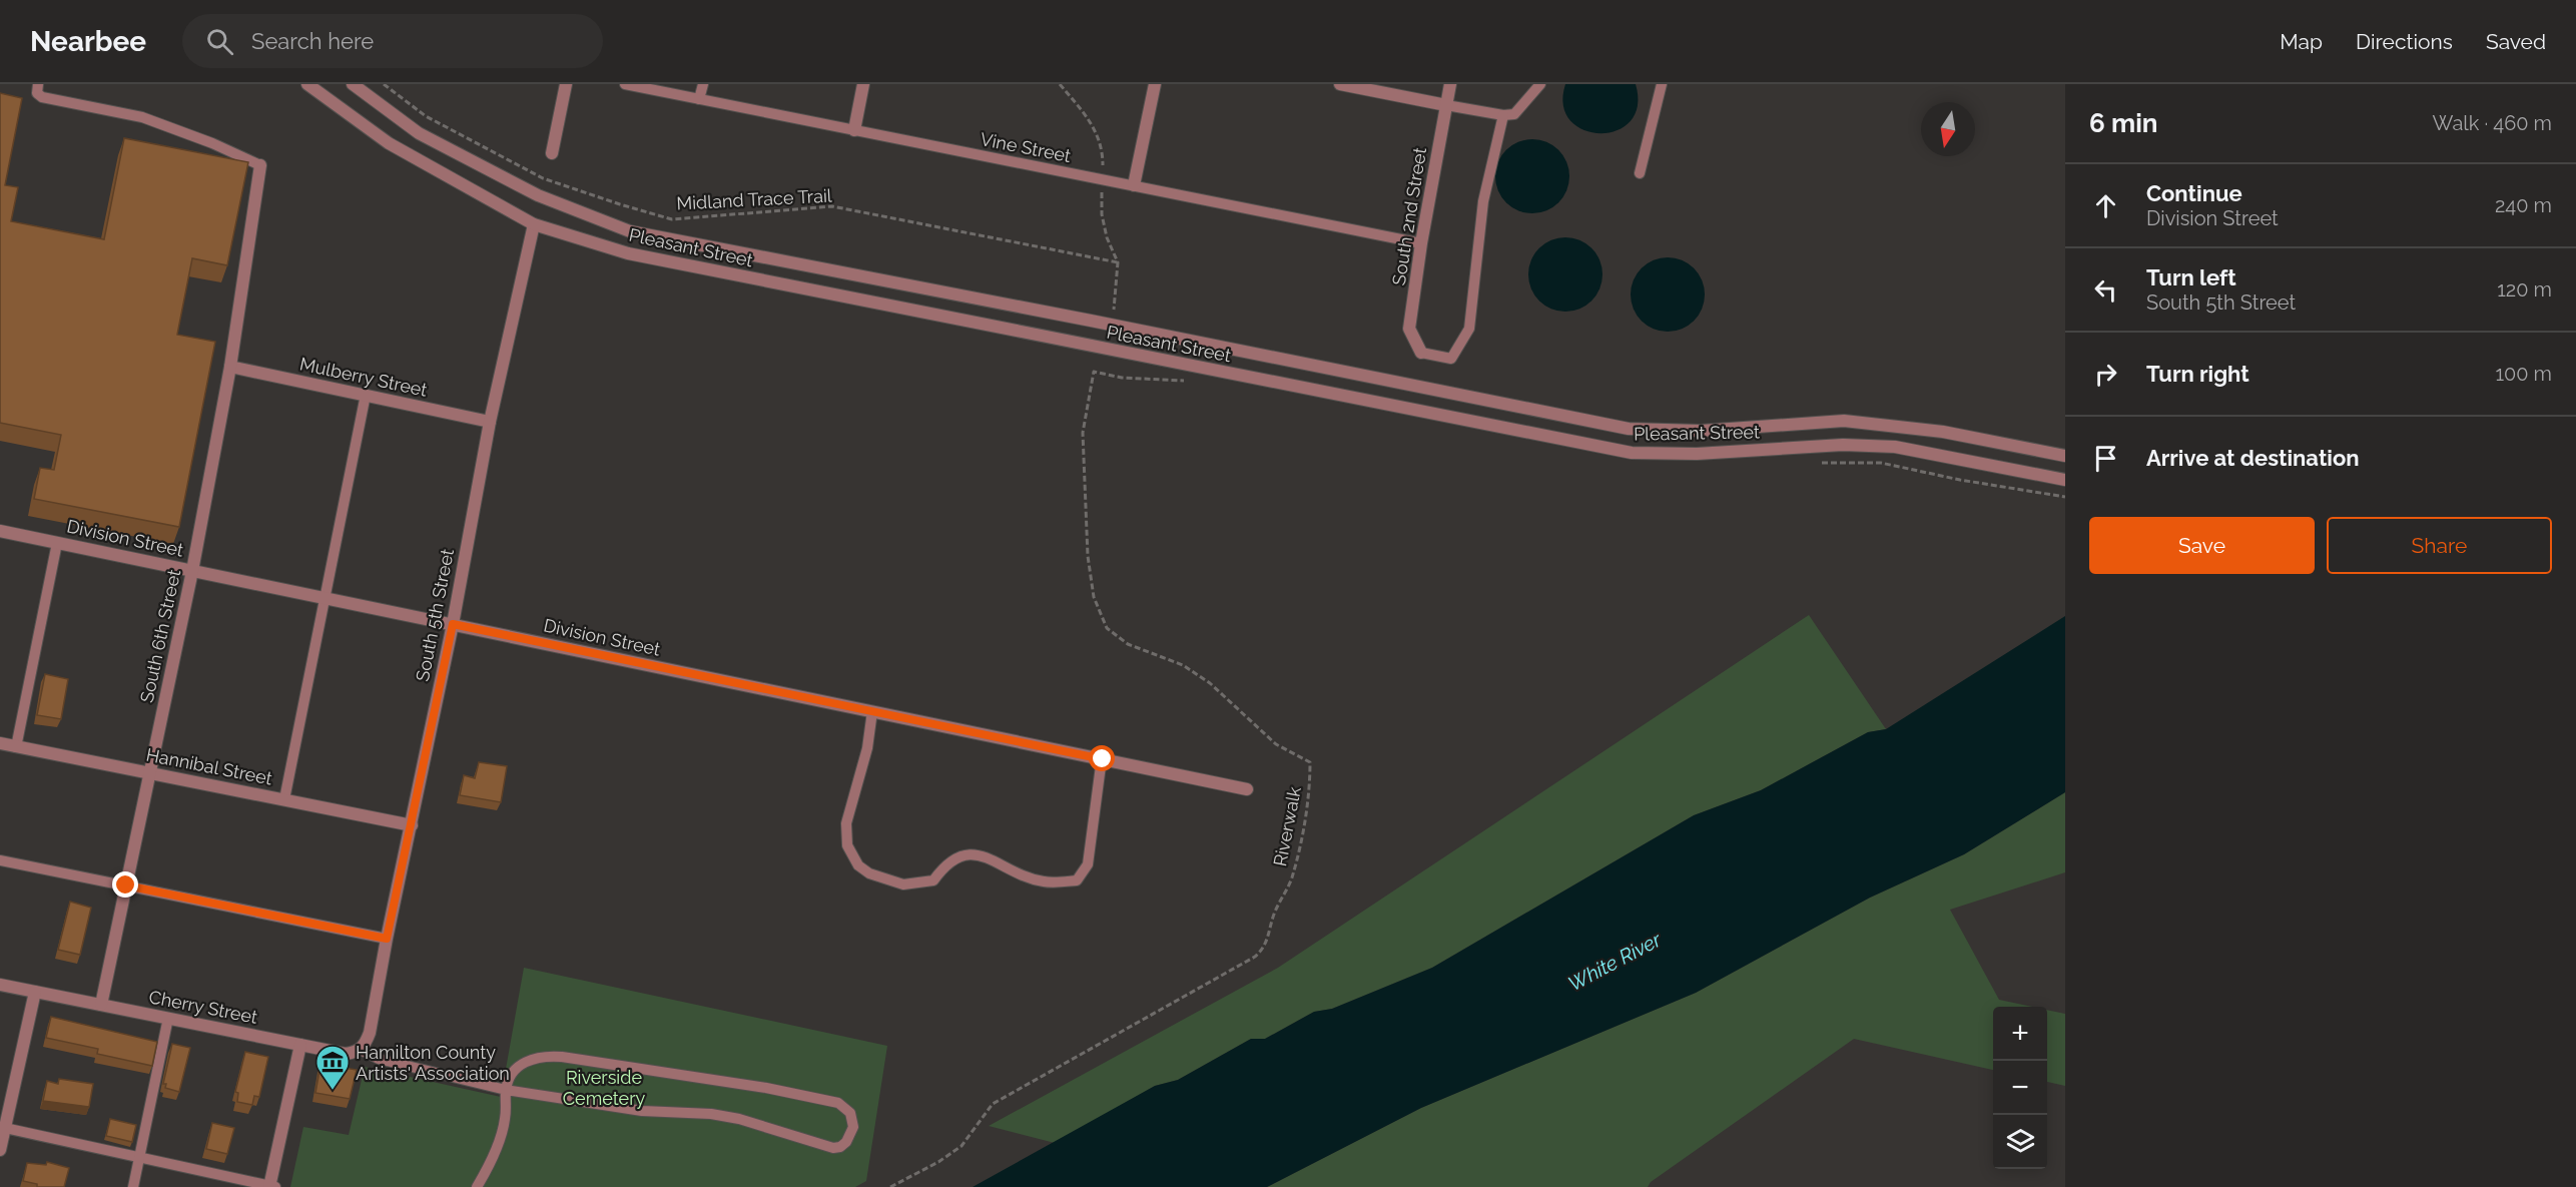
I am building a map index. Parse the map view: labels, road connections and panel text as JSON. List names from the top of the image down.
{
  "streets": {
    "street": [
      "South 2nd Street",
      "Pleasant Street",
      "Mulberry Street",
      "Division Street",
      "South 5th Street",
      "South 6th Street",
      "Hannibal Street",
      "Cherry Street"
    ],
    "lane": ["Vine Street"],
    "path": ["Midland Trace Trail", "Riverwalk"]
  },
  "crossings": [
    ["Vine Street", "South 2nd Street"],
    ["Pleasant Street", "South 5th Street"],
    ["Mulberry Street", "South 5th Street"],
    ["Mulberry Street", "South 6th Street"],
    ["Division Street", "South 5th Street"],
    ["Division Street", "South 6th Street"],
    ["South 5th Street", "Hannibal Street"],
    ["South 5th Street", "Cherry Street"],
    ["South 6th Street", "Hannibal Street"],
    ["South 6th Street", "Cherry Street"]
  ],
  "water": ["White River"],
  "parks": ["Riverside Cemetery"],
  "places": {
    "museum": ["Hamilton County Artists' Association"]
  },
  "north": "bottom",
  "page": {
    "header": "Nearbee",
    "search": "Search here",
    "nav": ["Map", "Directions", "Saved"],
    "heading": ["6 min", "Walk · 460 m"],
    "list": [
      ["Continue", "Division Street", "240 m"],
      ["Turn left", "South 5th Street", "120 m"],
      ["Turn right", "100 m"],
      "Arrive at destination"
    ],
    "buttons": ["Save", "Share"],
    "map_buttons": ["+", "−"]
  }
}
